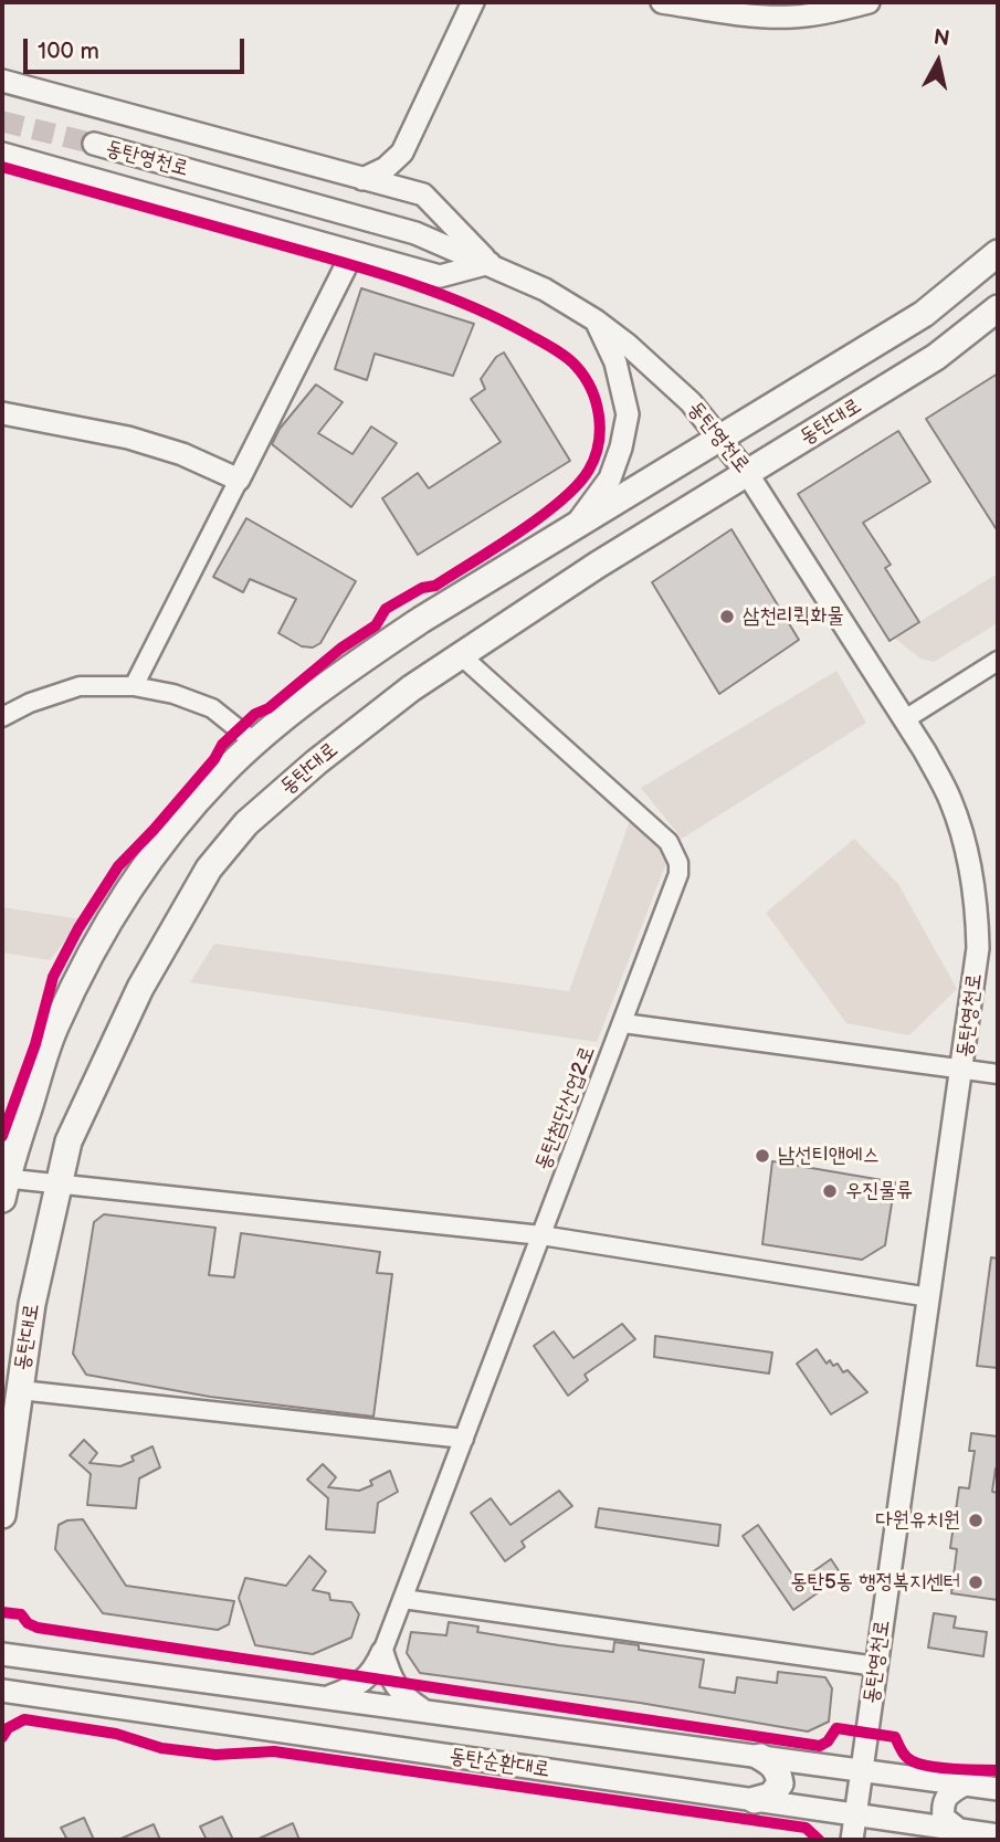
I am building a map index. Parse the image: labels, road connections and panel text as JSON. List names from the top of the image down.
{
  "streets": {
    "main road": ["동탄대로"],
    "street": ["동탄영천로", "동탄첨단산업2로", "동탄순환대로"]
  },
  "crossings": [
    ["동탄영천로", "동탄대로"],
    ["동탄영천로", "동탄순환대로"],
    ["동탄대로", "동탄첨단산업2로"]
  ],
  "places": [
    "삼천리퀵화물",
    "남선티앤에스",
    "우진물류",
    "다원유치원",
    "동탄5동 행정복지센터"
  ],
  "scale_bar": "100 m",
  "north": "top"
}
